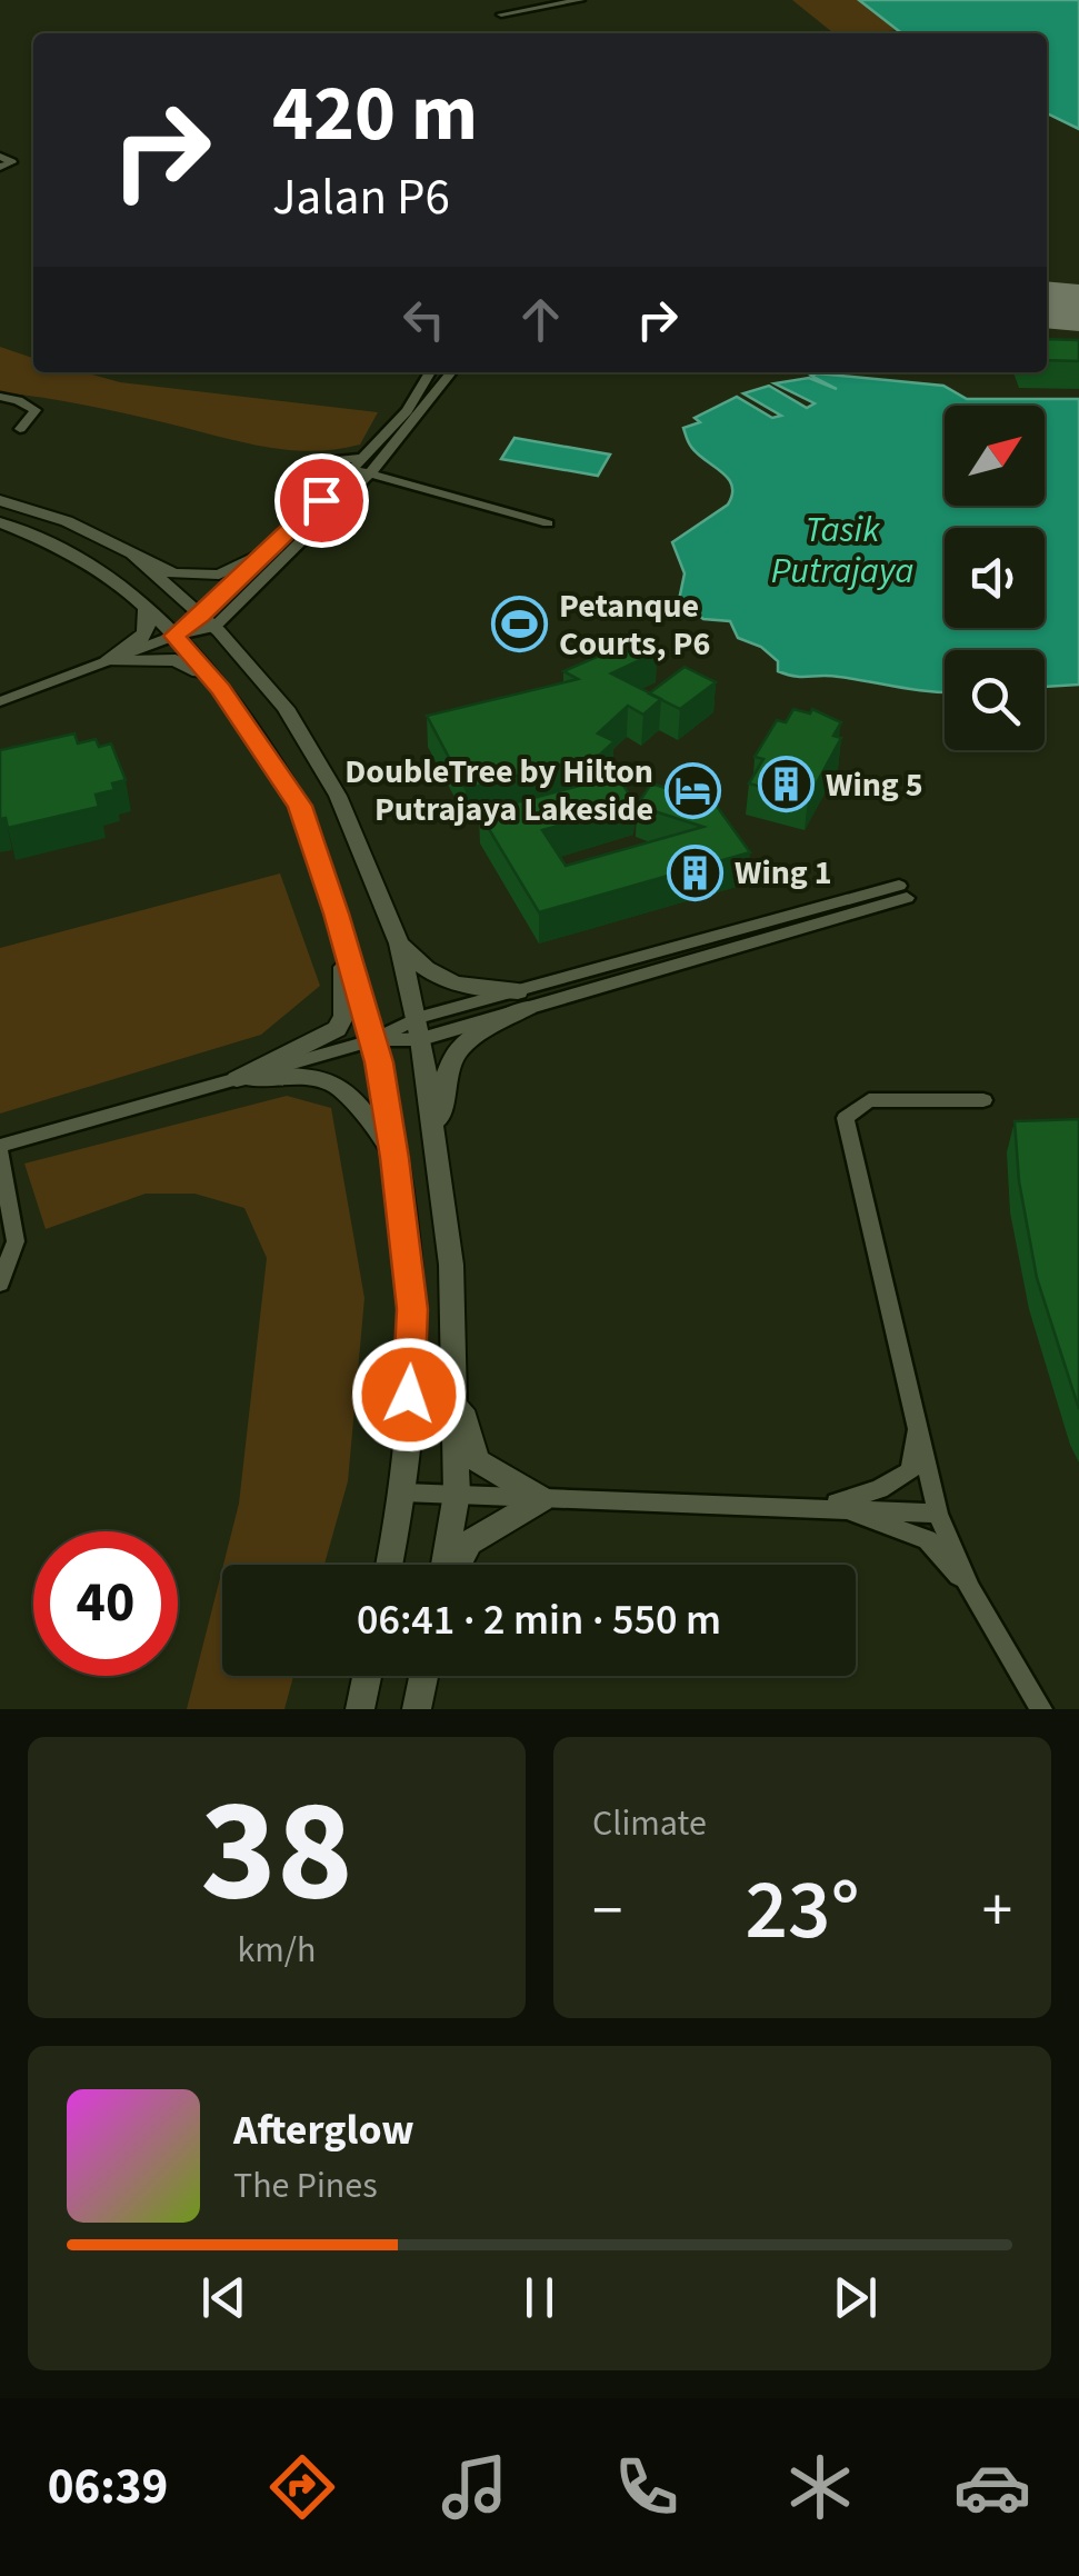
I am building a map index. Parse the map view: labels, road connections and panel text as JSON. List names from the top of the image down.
{
  "water": ["Tasik Putrajaya"],
  "places": {
    "sports": ["Petanque Courts, P6"],
    "building": ["Wing 5", "Wing 1"],
    "hotel": ["DoubleTree by Hilton Putrajaya Lakeside"]
  },
  "north": "top right",
  "page": {
    "turn": ["420 m", "Jalan P6"],
    "limit": "40",
    "trip": "06:41 · 2 min · 550 m",
    "tile": [
      ["38", "km/h"],
      "Climate"
    ],
    "heat": ["−", "23°", "+"],
    "song": ["Afterglow", "The Pines"],
    "tabs": "06:39"
  }
}
